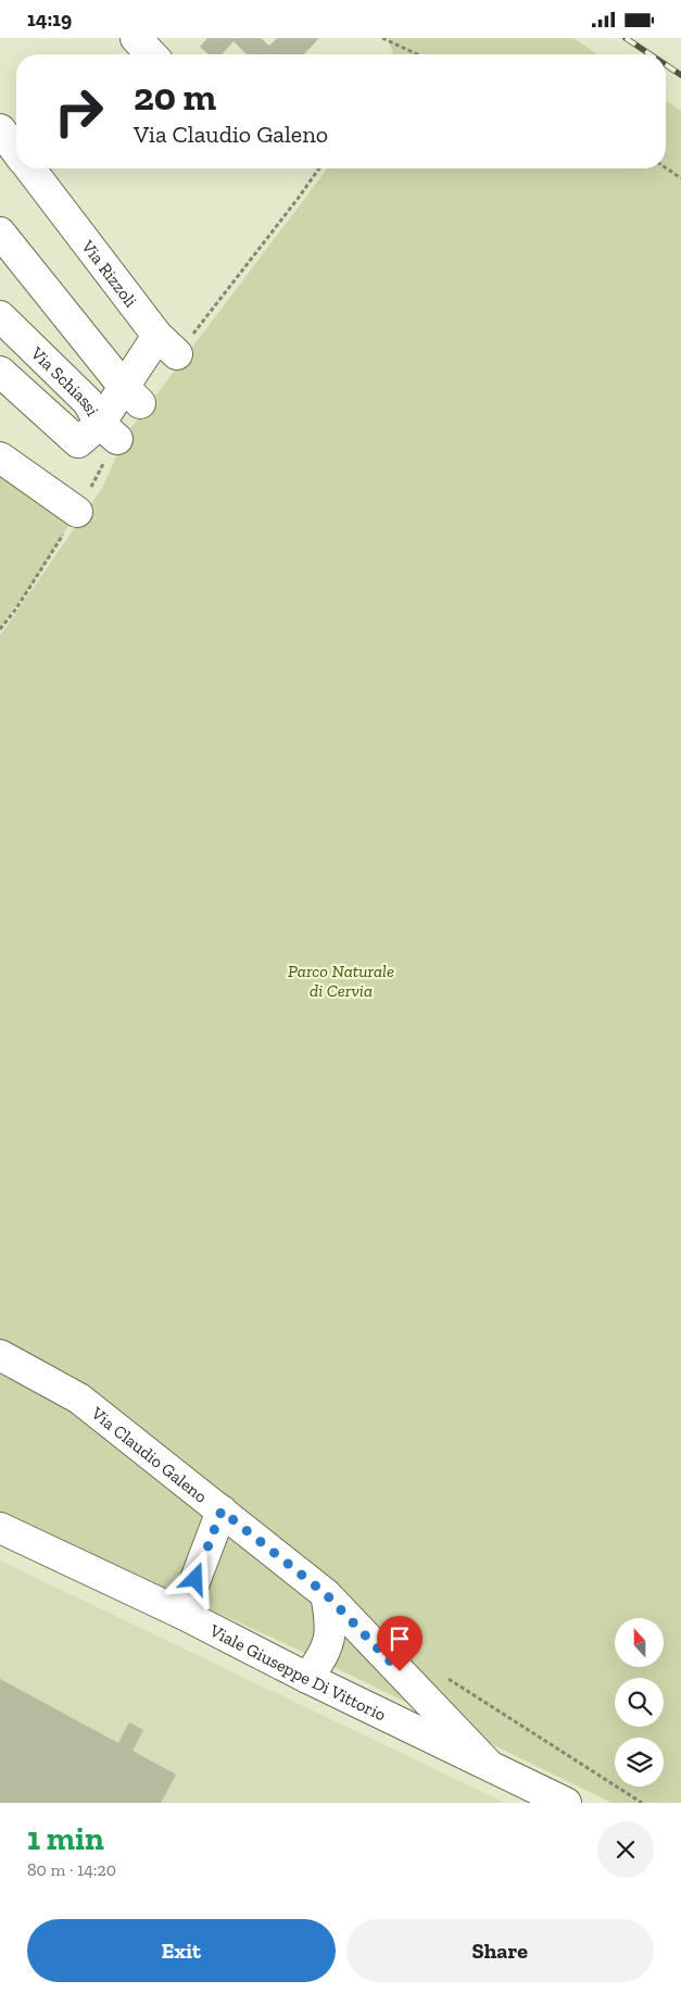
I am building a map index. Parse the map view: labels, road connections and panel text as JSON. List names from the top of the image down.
{
  "streets": {
    "street": [
      "Via Rizzoli",
      "Via Schiassi",
      "Via Claudio Galeno",
      "Viale Giuseppe Di Vittorio"
    ]
  },
  "crossings": [
    ["Via Rizzoli", "Via Schiassi"],
    ["Via Claudio Galeno", "Viale Giuseppe Di Vittorio"]
  ],
  "parks": ["Parco Naturale di Cervia"],
  "north": "top",
  "page": {
    "status": "14:19",
    "turn": ["20 m", "Via Claudio Galeno"],
    "heading": ["1 min", "80 m · 14:20"],
    "buttons": ["Exit", "Share"]
  }
}
